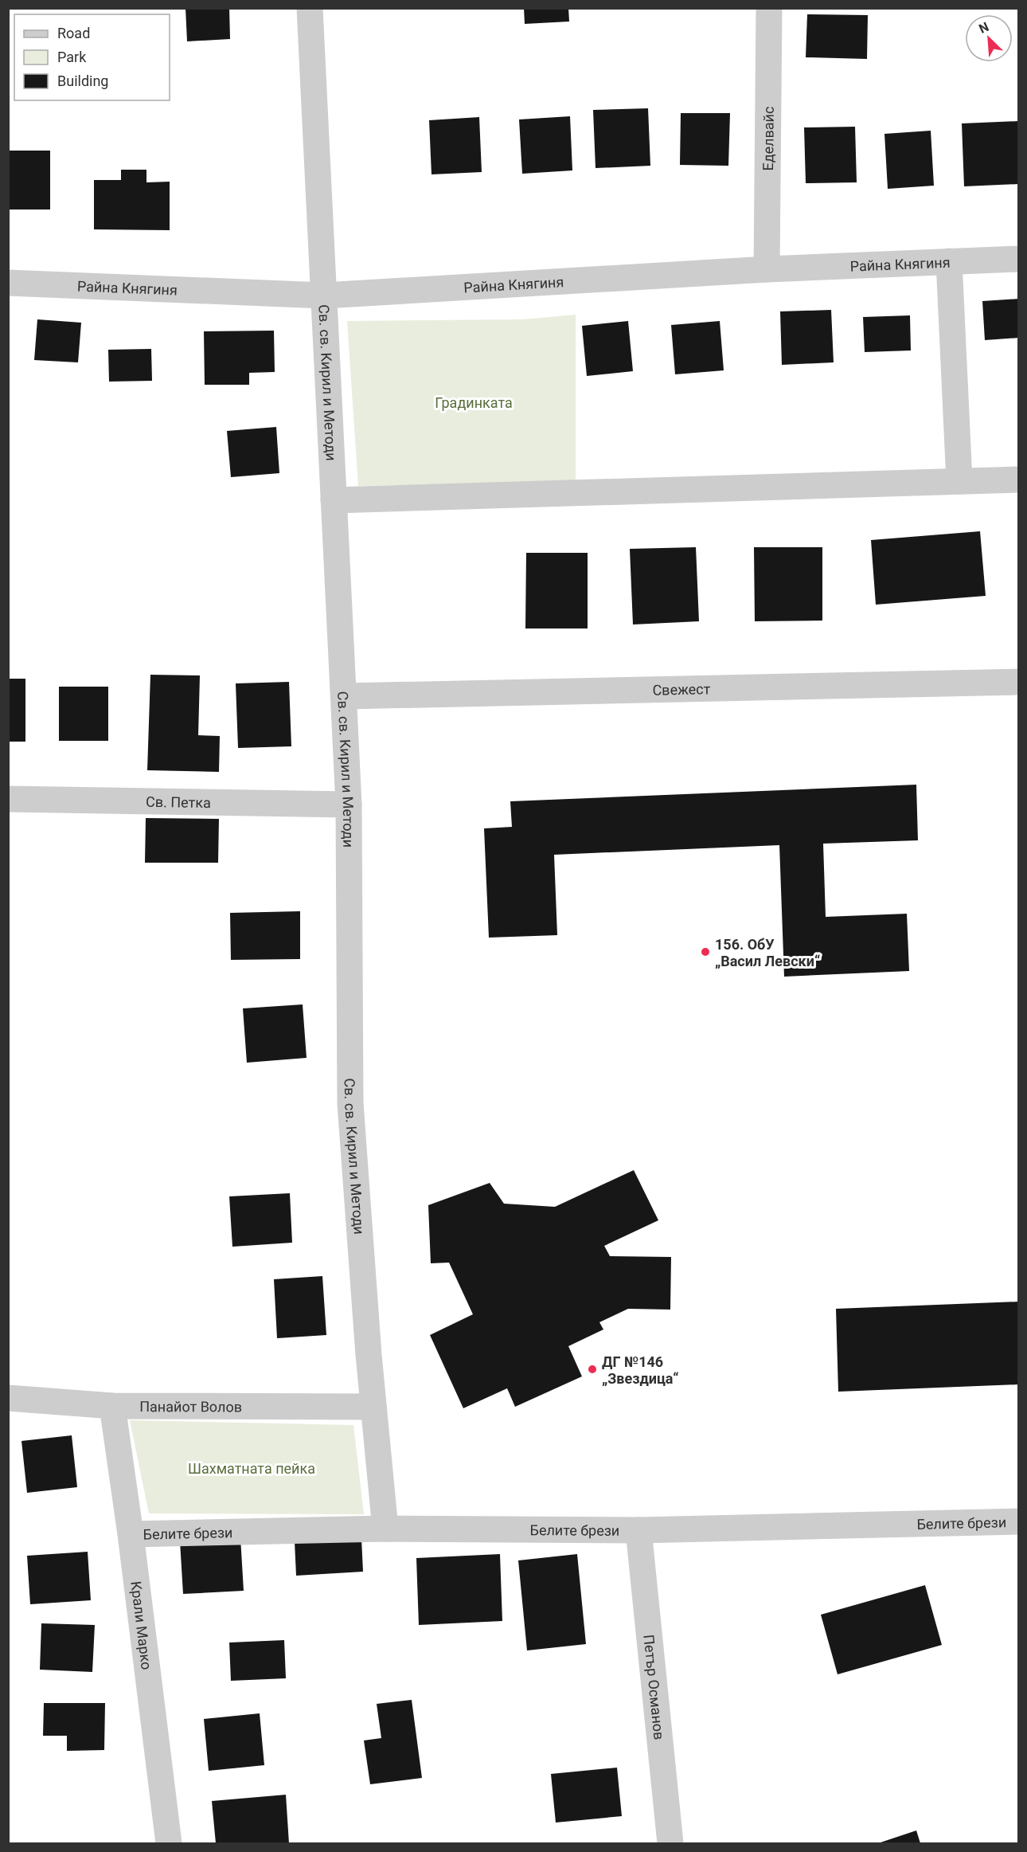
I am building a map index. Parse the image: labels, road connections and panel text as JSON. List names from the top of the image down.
{
  "streets": {
    "street": [
      "Еделвайс",
      "Райна Княгиня",
      "Св. св. Кирил и Методи",
      "Свежест",
      "Св. Петка",
      "Панайот Волов",
      "Белите брези",
      "Крали Марко",
      "Петър Османов"
    ]
  },
  "crossings": [
    ["Еделвайс", "Райна Княгиня"],
    ["Райна Княгиня", "Св. св. Кирил и Методи"],
    ["Св. св. Кирил и Методи", "Свежест"],
    ["Св. св. Кирил и Методи", "Св. Петка"],
    ["Св. св. Кирил и Методи", "Панайот Волов"],
    ["Св. св. Кирил и Методи", "Белите брези"],
    ["Панайот Волов", "Крали Марко"],
    ["Белите брези", "Крали Марко"],
    ["Белите брези", "Петър Османов"]
  ],
  "parks": ["Градинката", "Шахматната пейка"],
  "places": ["156. ОбУ „Васил Левски“", "ДГ №146 „Звездица“"],
  "legend": ["Road", "Park", "Building"],
  "north": "top left"
}
